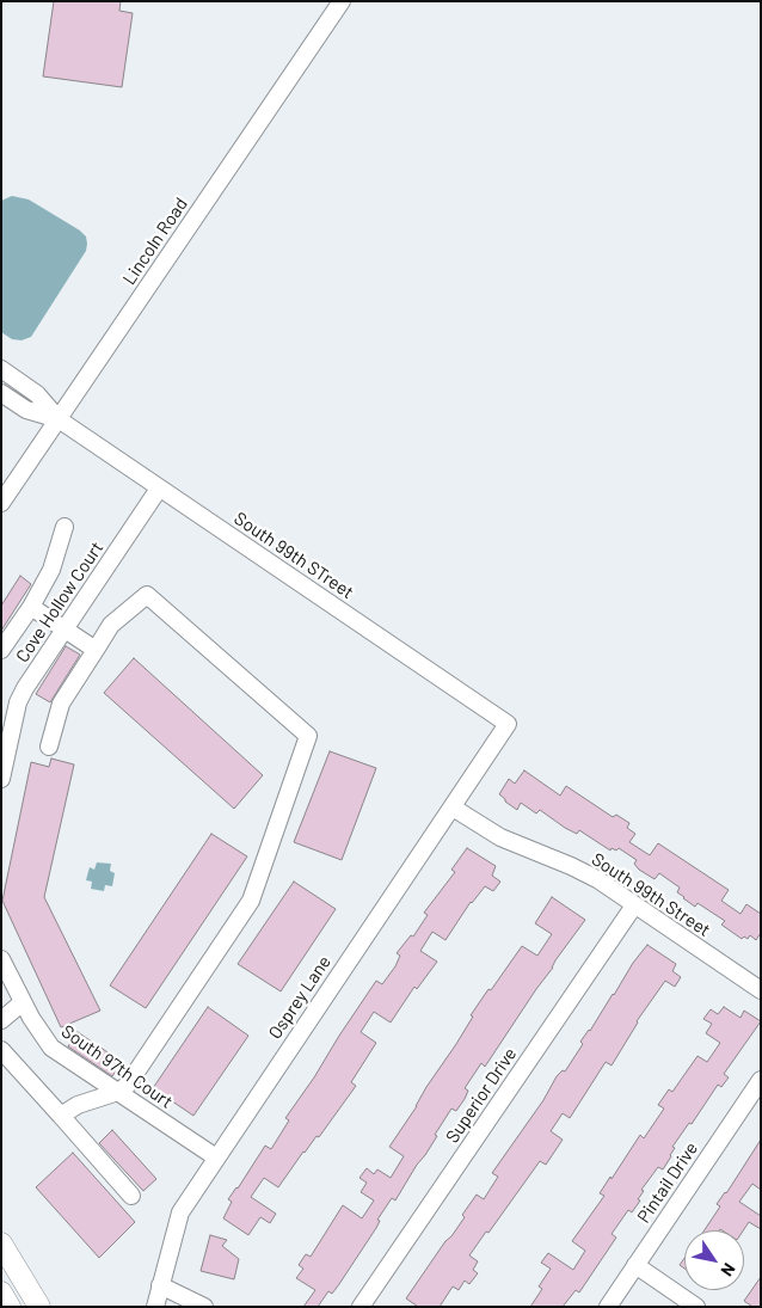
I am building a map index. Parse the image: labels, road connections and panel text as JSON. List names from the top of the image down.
{
  "streets": {
    "street": [
      "Lincoln Road",
      "South 99th STreet",
      "Cove Hollow Court",
      "South 99th Street",
      "Osprey Lane",
      "South 97th Court",
      "Superior Drive",
      "Pintail Drive"
    ]
  },
  "crossings": [
    ["Lincoln Road", "South 99th STreet"],
    ["South 99th STreet", "Cove Hollow Court"],
    ["South 99th STreet", "Osprey Lane"],
    ["South 99th Street", "Osprey Lane"],
    ["South 99th Street", "Superior Drive"],
    ["Osprey Lane", "South 97th Court"]
  ],
  "north": "bottom right"
}
